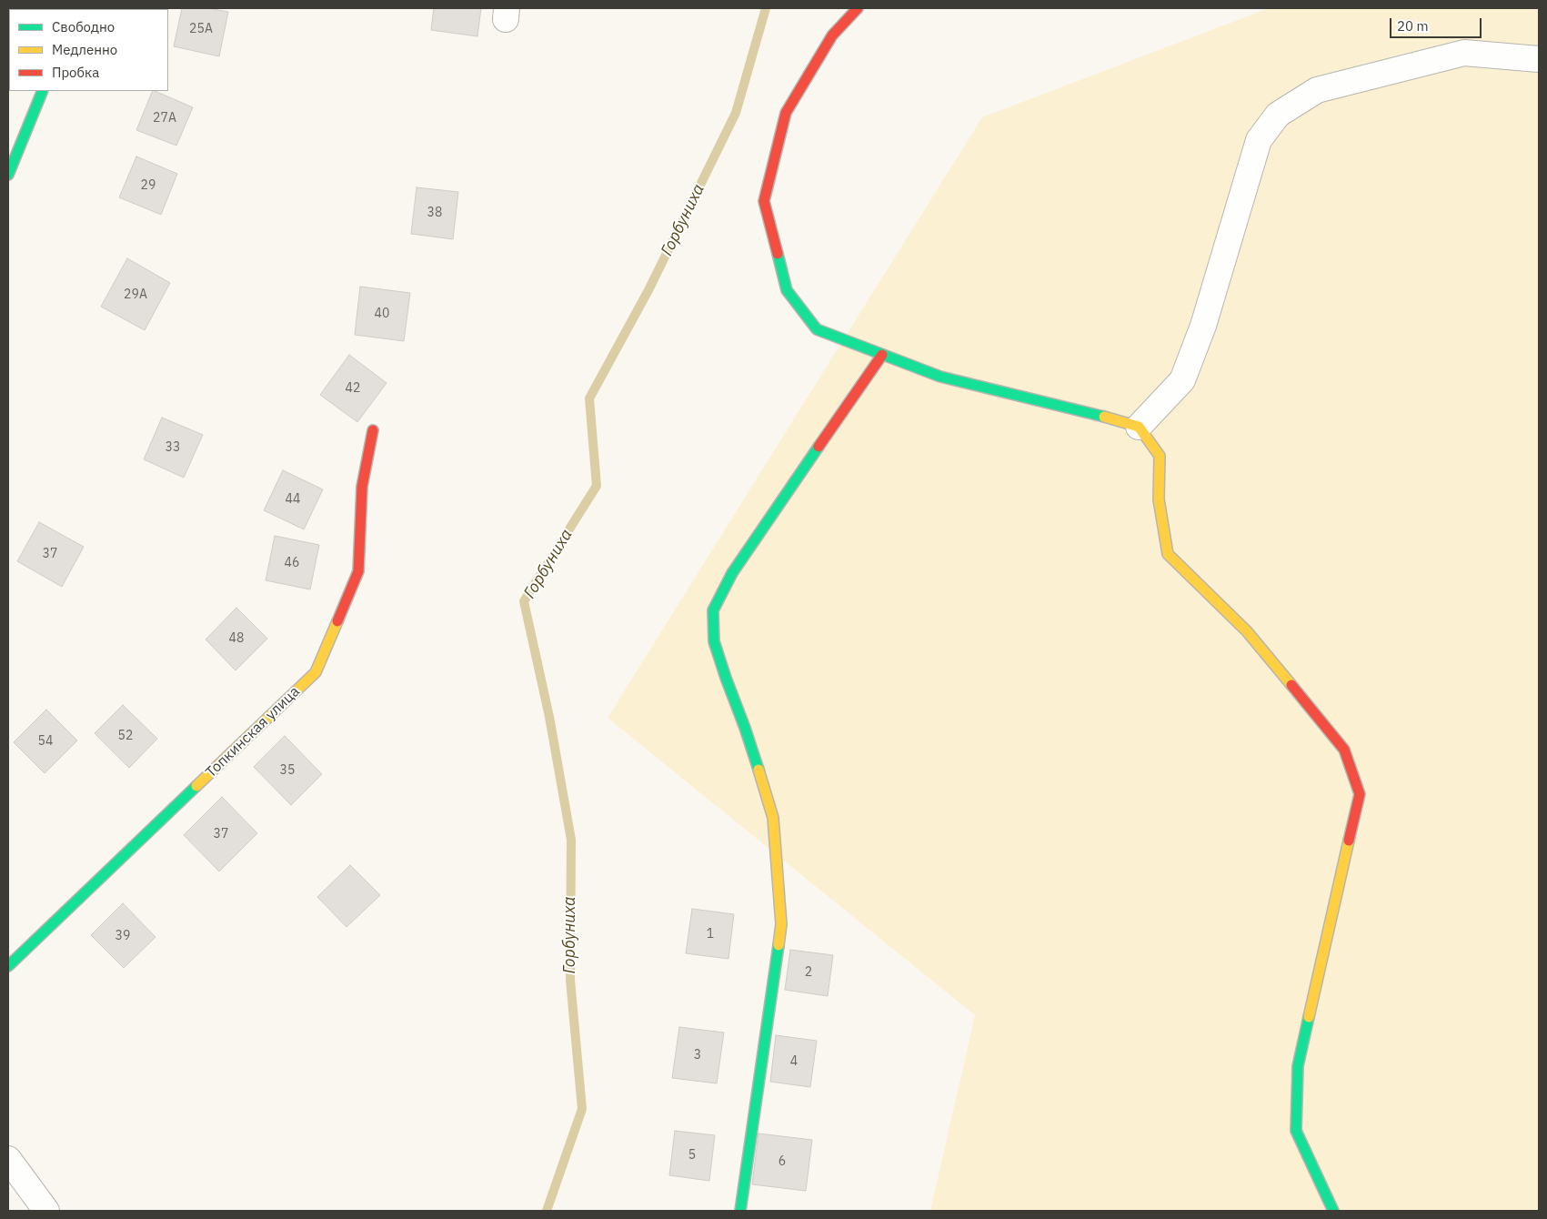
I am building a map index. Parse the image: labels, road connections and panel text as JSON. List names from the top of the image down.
{
  "streets": {
    "street": ["Топкинская улица"]
  },
  "water": ["Горбуниха"],
  "house_numbers": [
    "25А",
    "27А",
    "29",
    "38",
    "29А",
    "40",
    "42",
    "33",
    "44",
    "37",
    "46",
    "48",
    "52",
    "54",
    "35",
    "37",
    "1",
    "39",
    "2",
    "3",
    "4",
    "5",
    "6"
  ],
  "legend": ["Свободно", "Медленно", "Пробка"],
  "scale_bar": "20 m"
}
